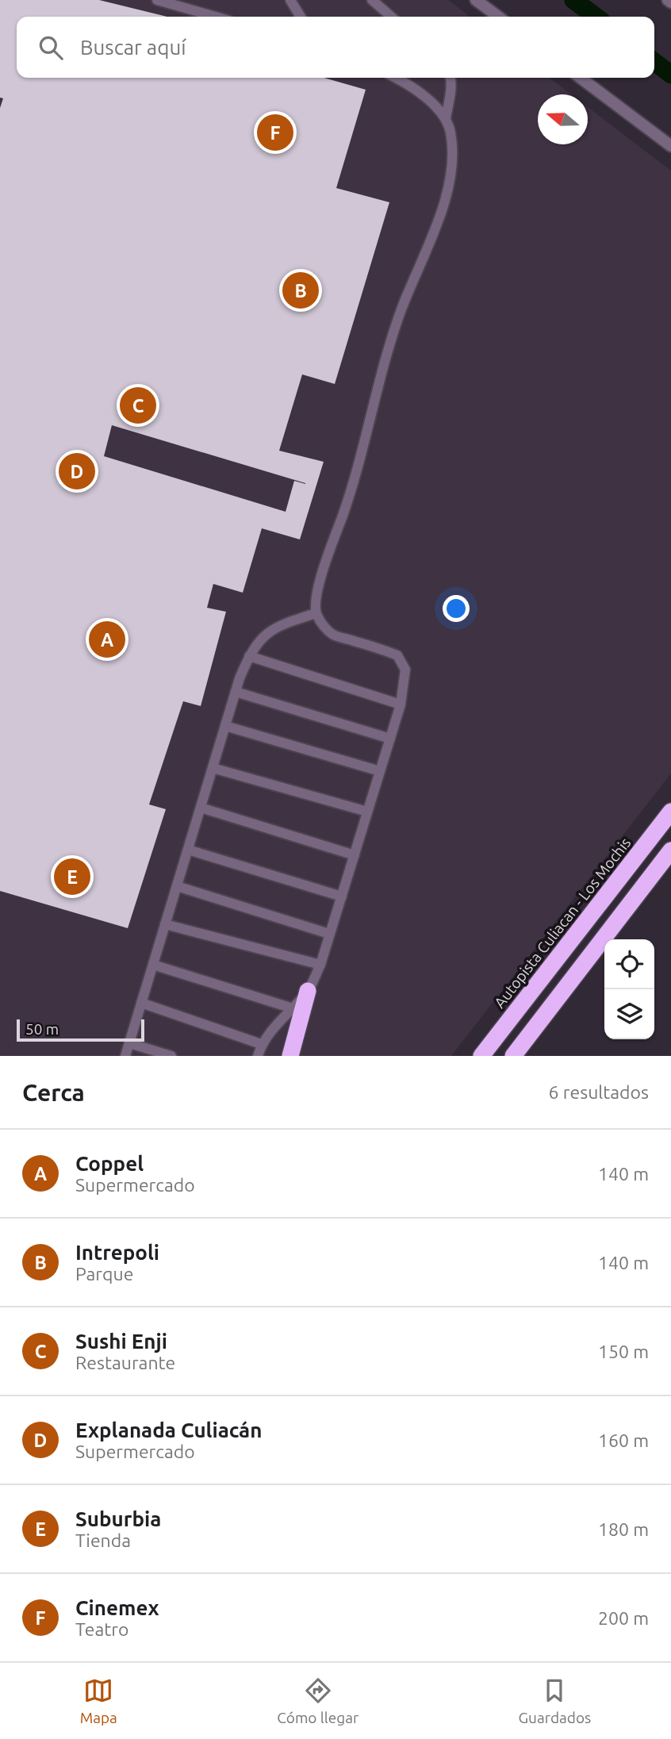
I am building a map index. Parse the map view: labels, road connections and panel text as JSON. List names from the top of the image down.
{
  "streets": {
    "highway": ["Autopista Culiacan - Los Mochis"]
  },
  "scale_bar": "50 m",
  "north": "left",
  "page": {
    "search": "Buscar aquí",
    "pins": [
      "F",
      "B",
      "C",
      "D",
      "A",
      "E"
    ],
    "scale": "50 m",
    "heading": ["Cerca", "6 resultados"],
    "list": [
      {
        "mark": "A",
        "name": "Coppel",
        "note": "Supermercado",
        "value": "140 m"
      },
      {
        "mark": "B",
        "name": "Intrepoli",
        "note": "Parque",
        "value": "140 m"
      },
      {
        "mark": "C",
        "name": "Sushi Enji",
        "note": "Restaurante",
        "value": "150 m"
      },
      {
        "mark": "D",
        "name": "Explanada Culiacán",
        "note": "Supermercado",
        "value": "160 m"
      },
      {
        "mark": "E",
        "name": "Suburbia",
        "note": "Tienda",
        "value": "180 m"
      },
      {
        "mark": "F",
        "name": "Cinemex",
        "note": "Teatro",
        "value": "200 m"
      }
    ],
    "nav": ["Mapa", "Cómo llegar", "Guardados"]
  }
}
